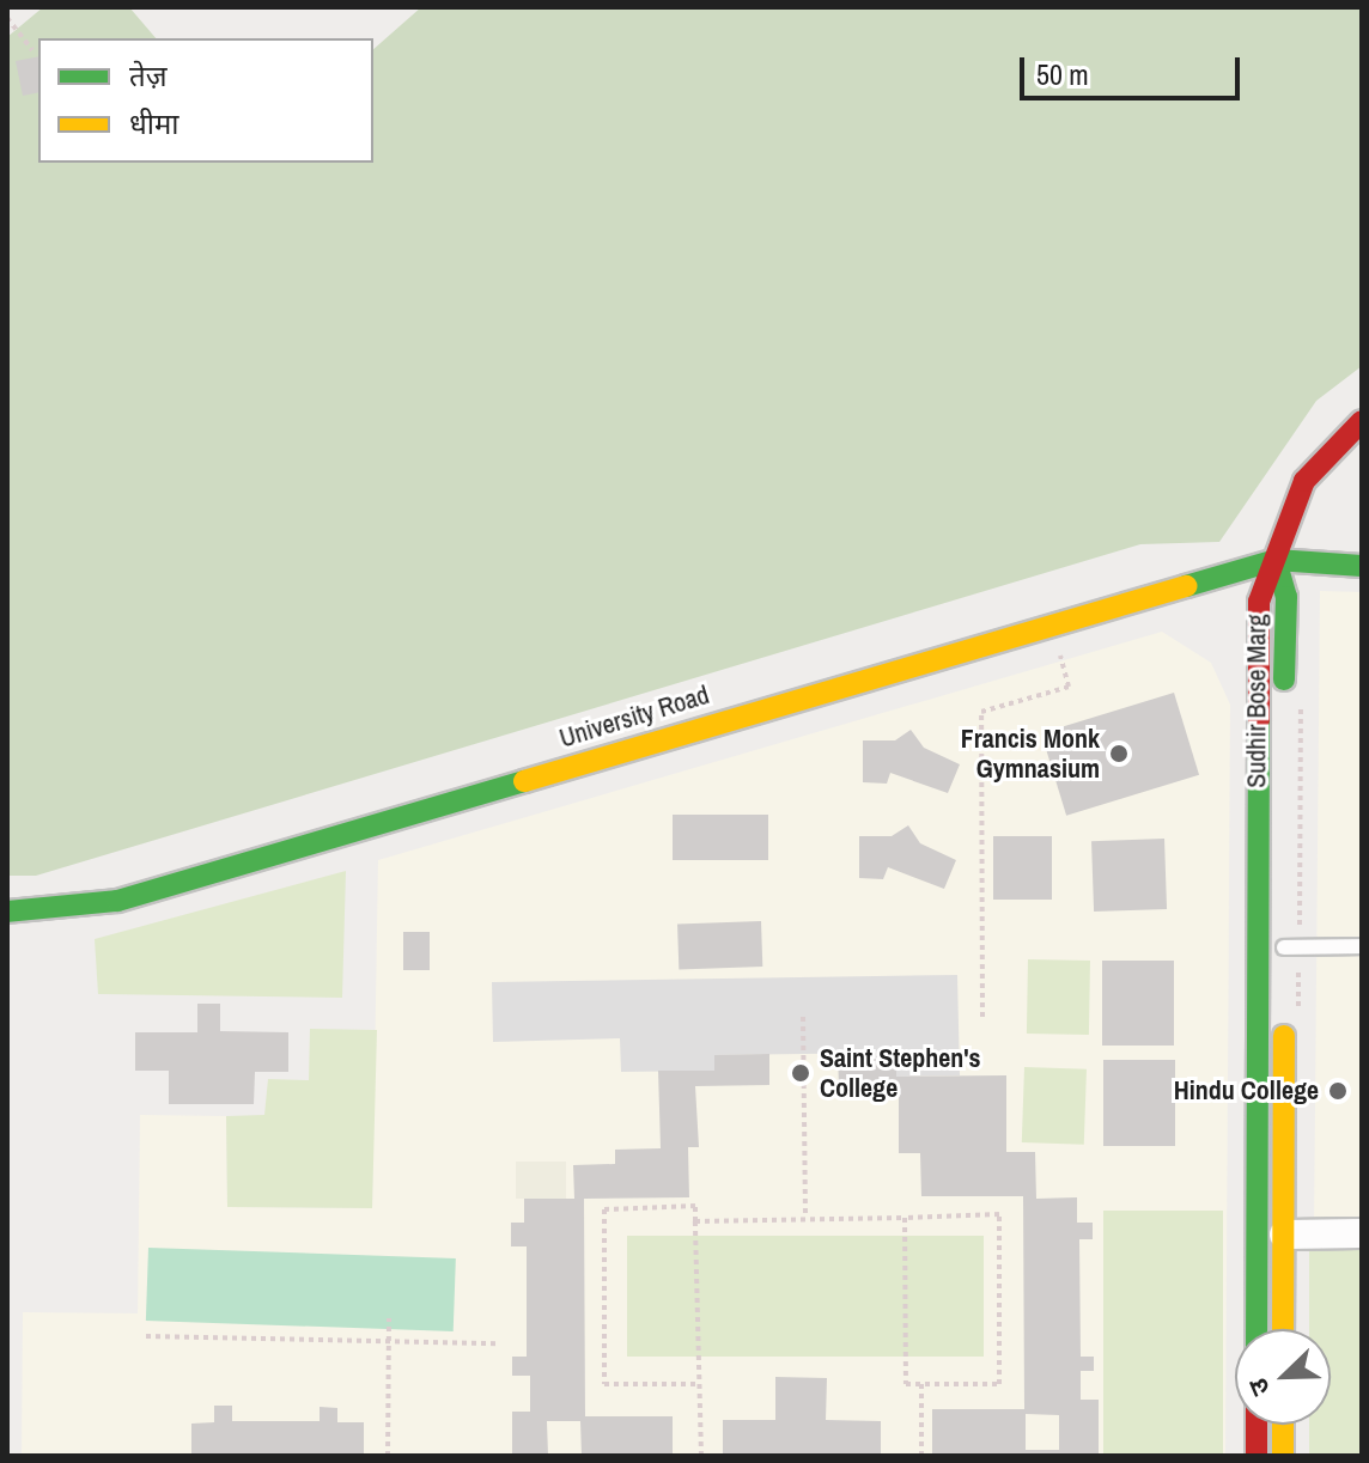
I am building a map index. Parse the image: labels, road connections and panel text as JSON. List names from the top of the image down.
{
  "streets": {
    "street": ["Sudhir Bose Marg", "University Road"]
  },
  "crossings": [
    ["Sudhir Bose Marg", "University Road"]
  ],
  "places": ["Francis Monk Gymnasium", "Saint Stephen's College", "Hindu College"],
  "legend": ["तेज़", "धीमा"],
  "scale_bar": "50 m",
  "north": "bottom left"
}
